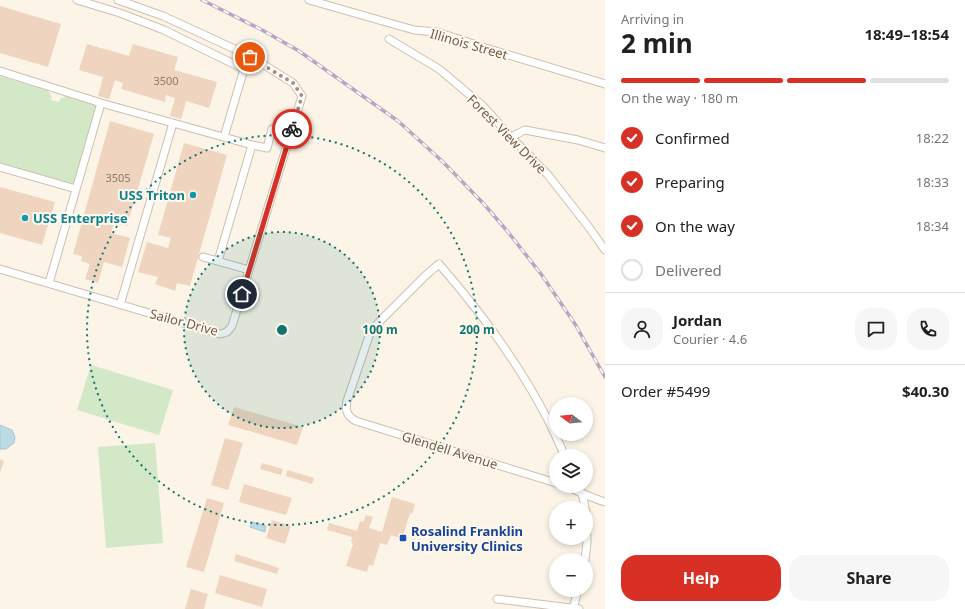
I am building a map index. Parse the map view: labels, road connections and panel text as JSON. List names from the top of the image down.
{
  "streets": {
    "street": [
      "Illinois Street",
      "Forest View Drive",
      "Sailor Drive",
      "Glendell Avenue"
    ]
  },
  "places": {
    "other": ["USS Triton", "USS Enterprise"],
    "transit": ["Rosalind Franklin University Clinics"]
  },
  "house_numbers": ["3500", "3505"],
  "north": "left",
  "page": {
    "heading": ["2 min", "Arriving in", "18:49–18:54"],
    "panel": [
      "Jordan",
      "Courier · 4.6",
      "Order #5499",
      "$40.30"
    ],
    "bar": "On the way · 180 m",
    "list": [
      ["Confirmed", "18:22"],
      ["Preparing", "18:33"],
      ["On the way", "18:34"],
      "Delivered"
    ],
    "map_buttons": ["+", "−"],
    "buttons": ["Help", "Share"]
  },
  "rings": ["100 m", "200 m"]
}
